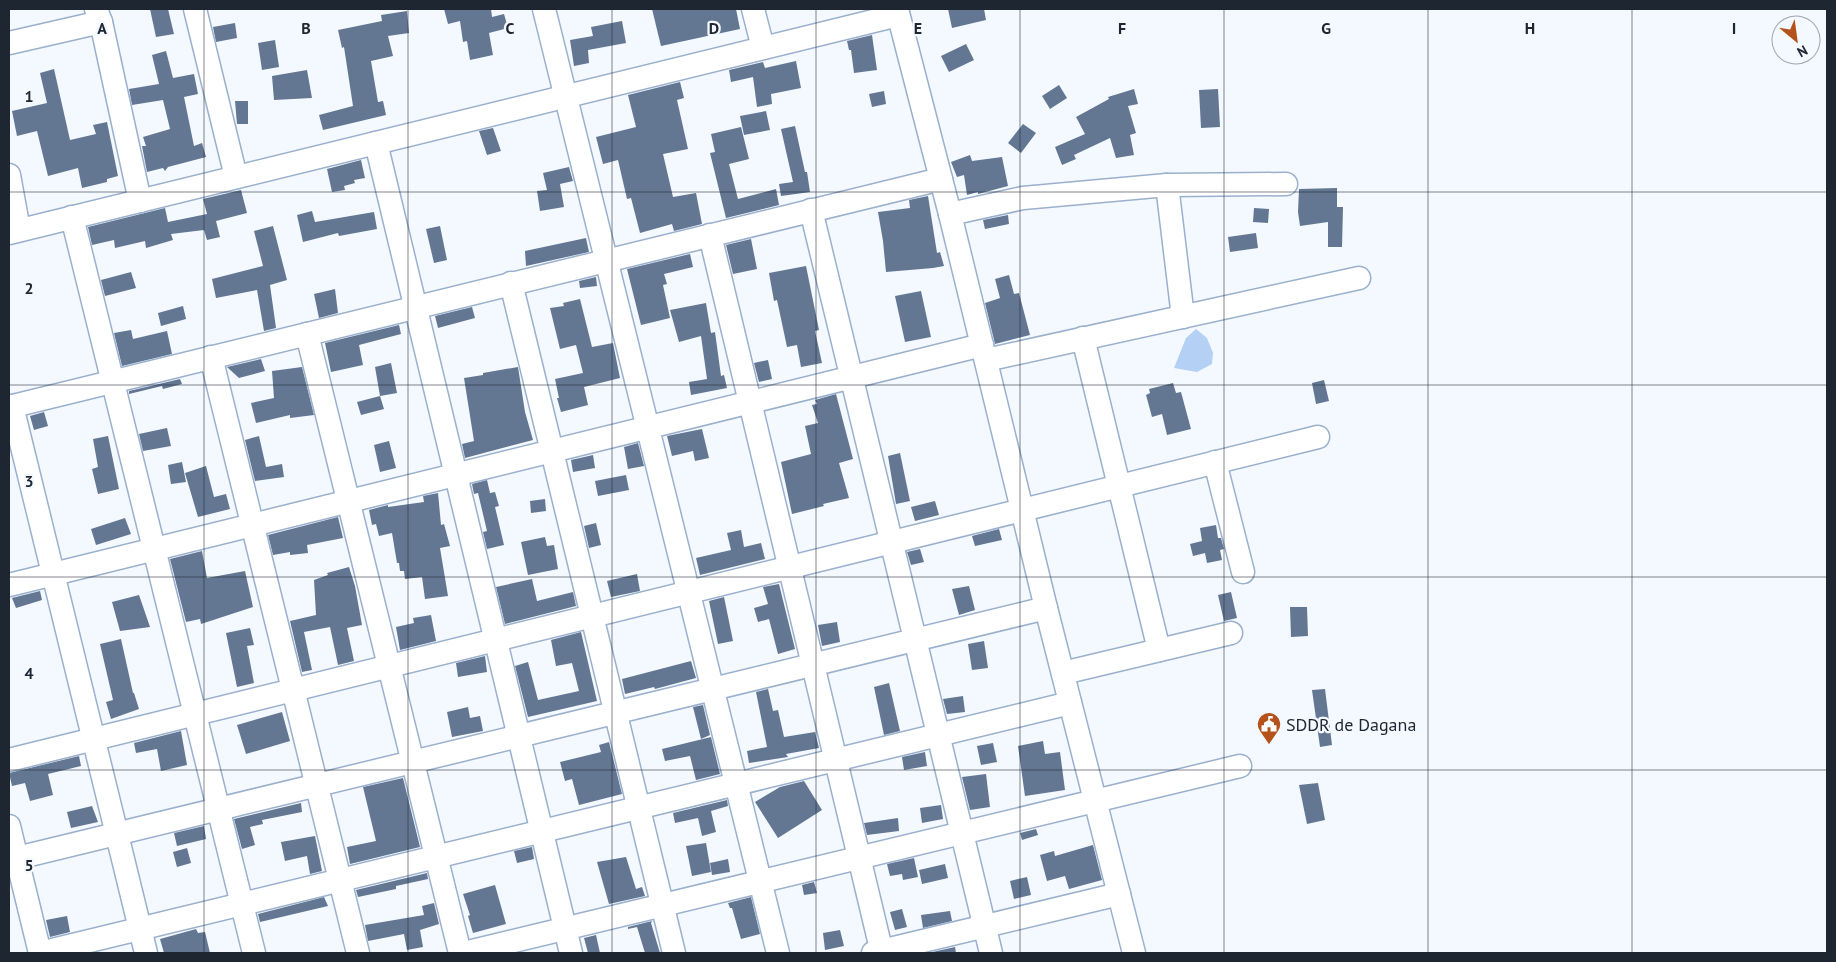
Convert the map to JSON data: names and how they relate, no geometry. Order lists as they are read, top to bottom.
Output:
{
  "places": {
    "public building": ["SDDR de Dagana"]
  },
  "north": "bottom right",
  "grid": {
    "columns": [
      "A",
      "B",
      "C",
      "D",
      "E",
      "F",
      "G",
      "H",
      "I"
    ],
    "rows": [
      "1",
      "2",
      "3",
      "4",
      "5"
    ]
  }
}
